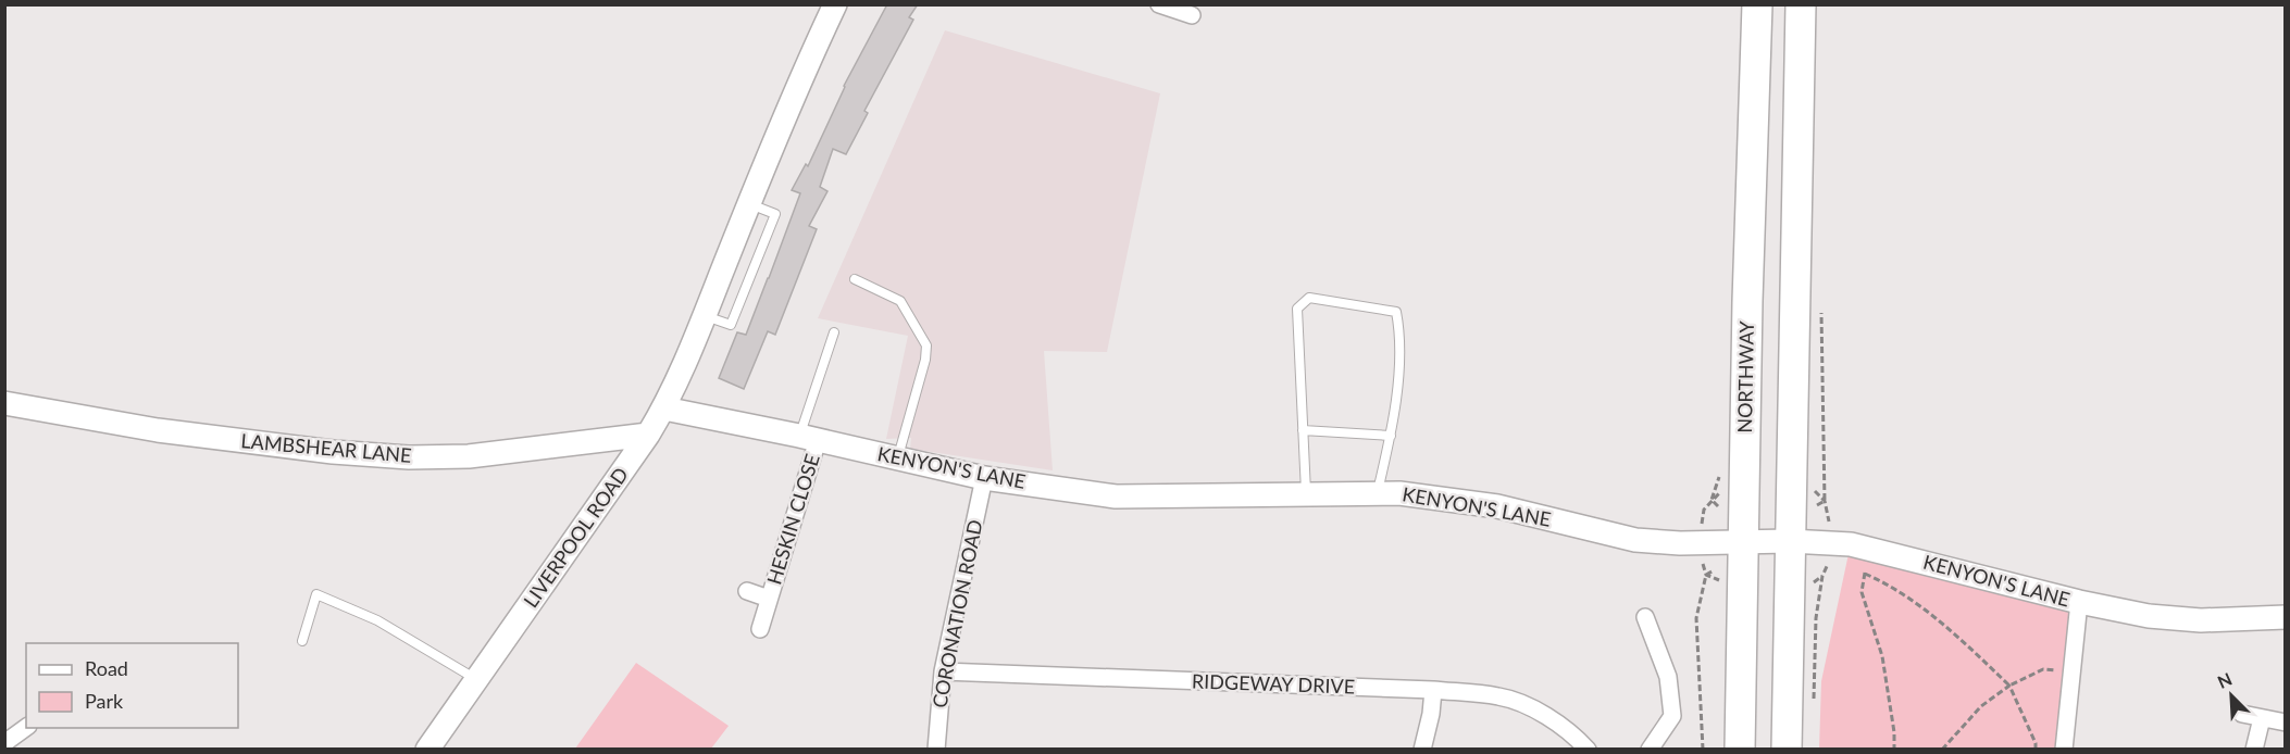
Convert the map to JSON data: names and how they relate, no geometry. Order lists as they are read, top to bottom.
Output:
{
  "streets": {
    "highway": ["NORTHWAY"],
    "street": [
      "LAMBSHEAR LANE",
      "KENYON'S LANE",
      "HESKIN CLOSE",
      "LIVERPOOL ROAD",
      "CORONATION ROAD",
      "RIDGEWAY DRIVE"
    ]
  },
  "crossings": [
    ["NORTHWAY", "KENYON'S LANE"],
    ["LAMBSHEAR LANE", "LIVERPOOL ROAD"],
    ["KENYON'S LANE", "HESKIN CLOSE"],
    ["KENYON'S LANE", "LIVERPOOL ROAD"],
    ["KENYON'S LANE", "CORONATION ROAD"],
    ["CORONATION ROAD", "RIDGEWAY DRIVE"]
  ],
  "legend": ["Road", "Park"],
  "north": "top left"
}
